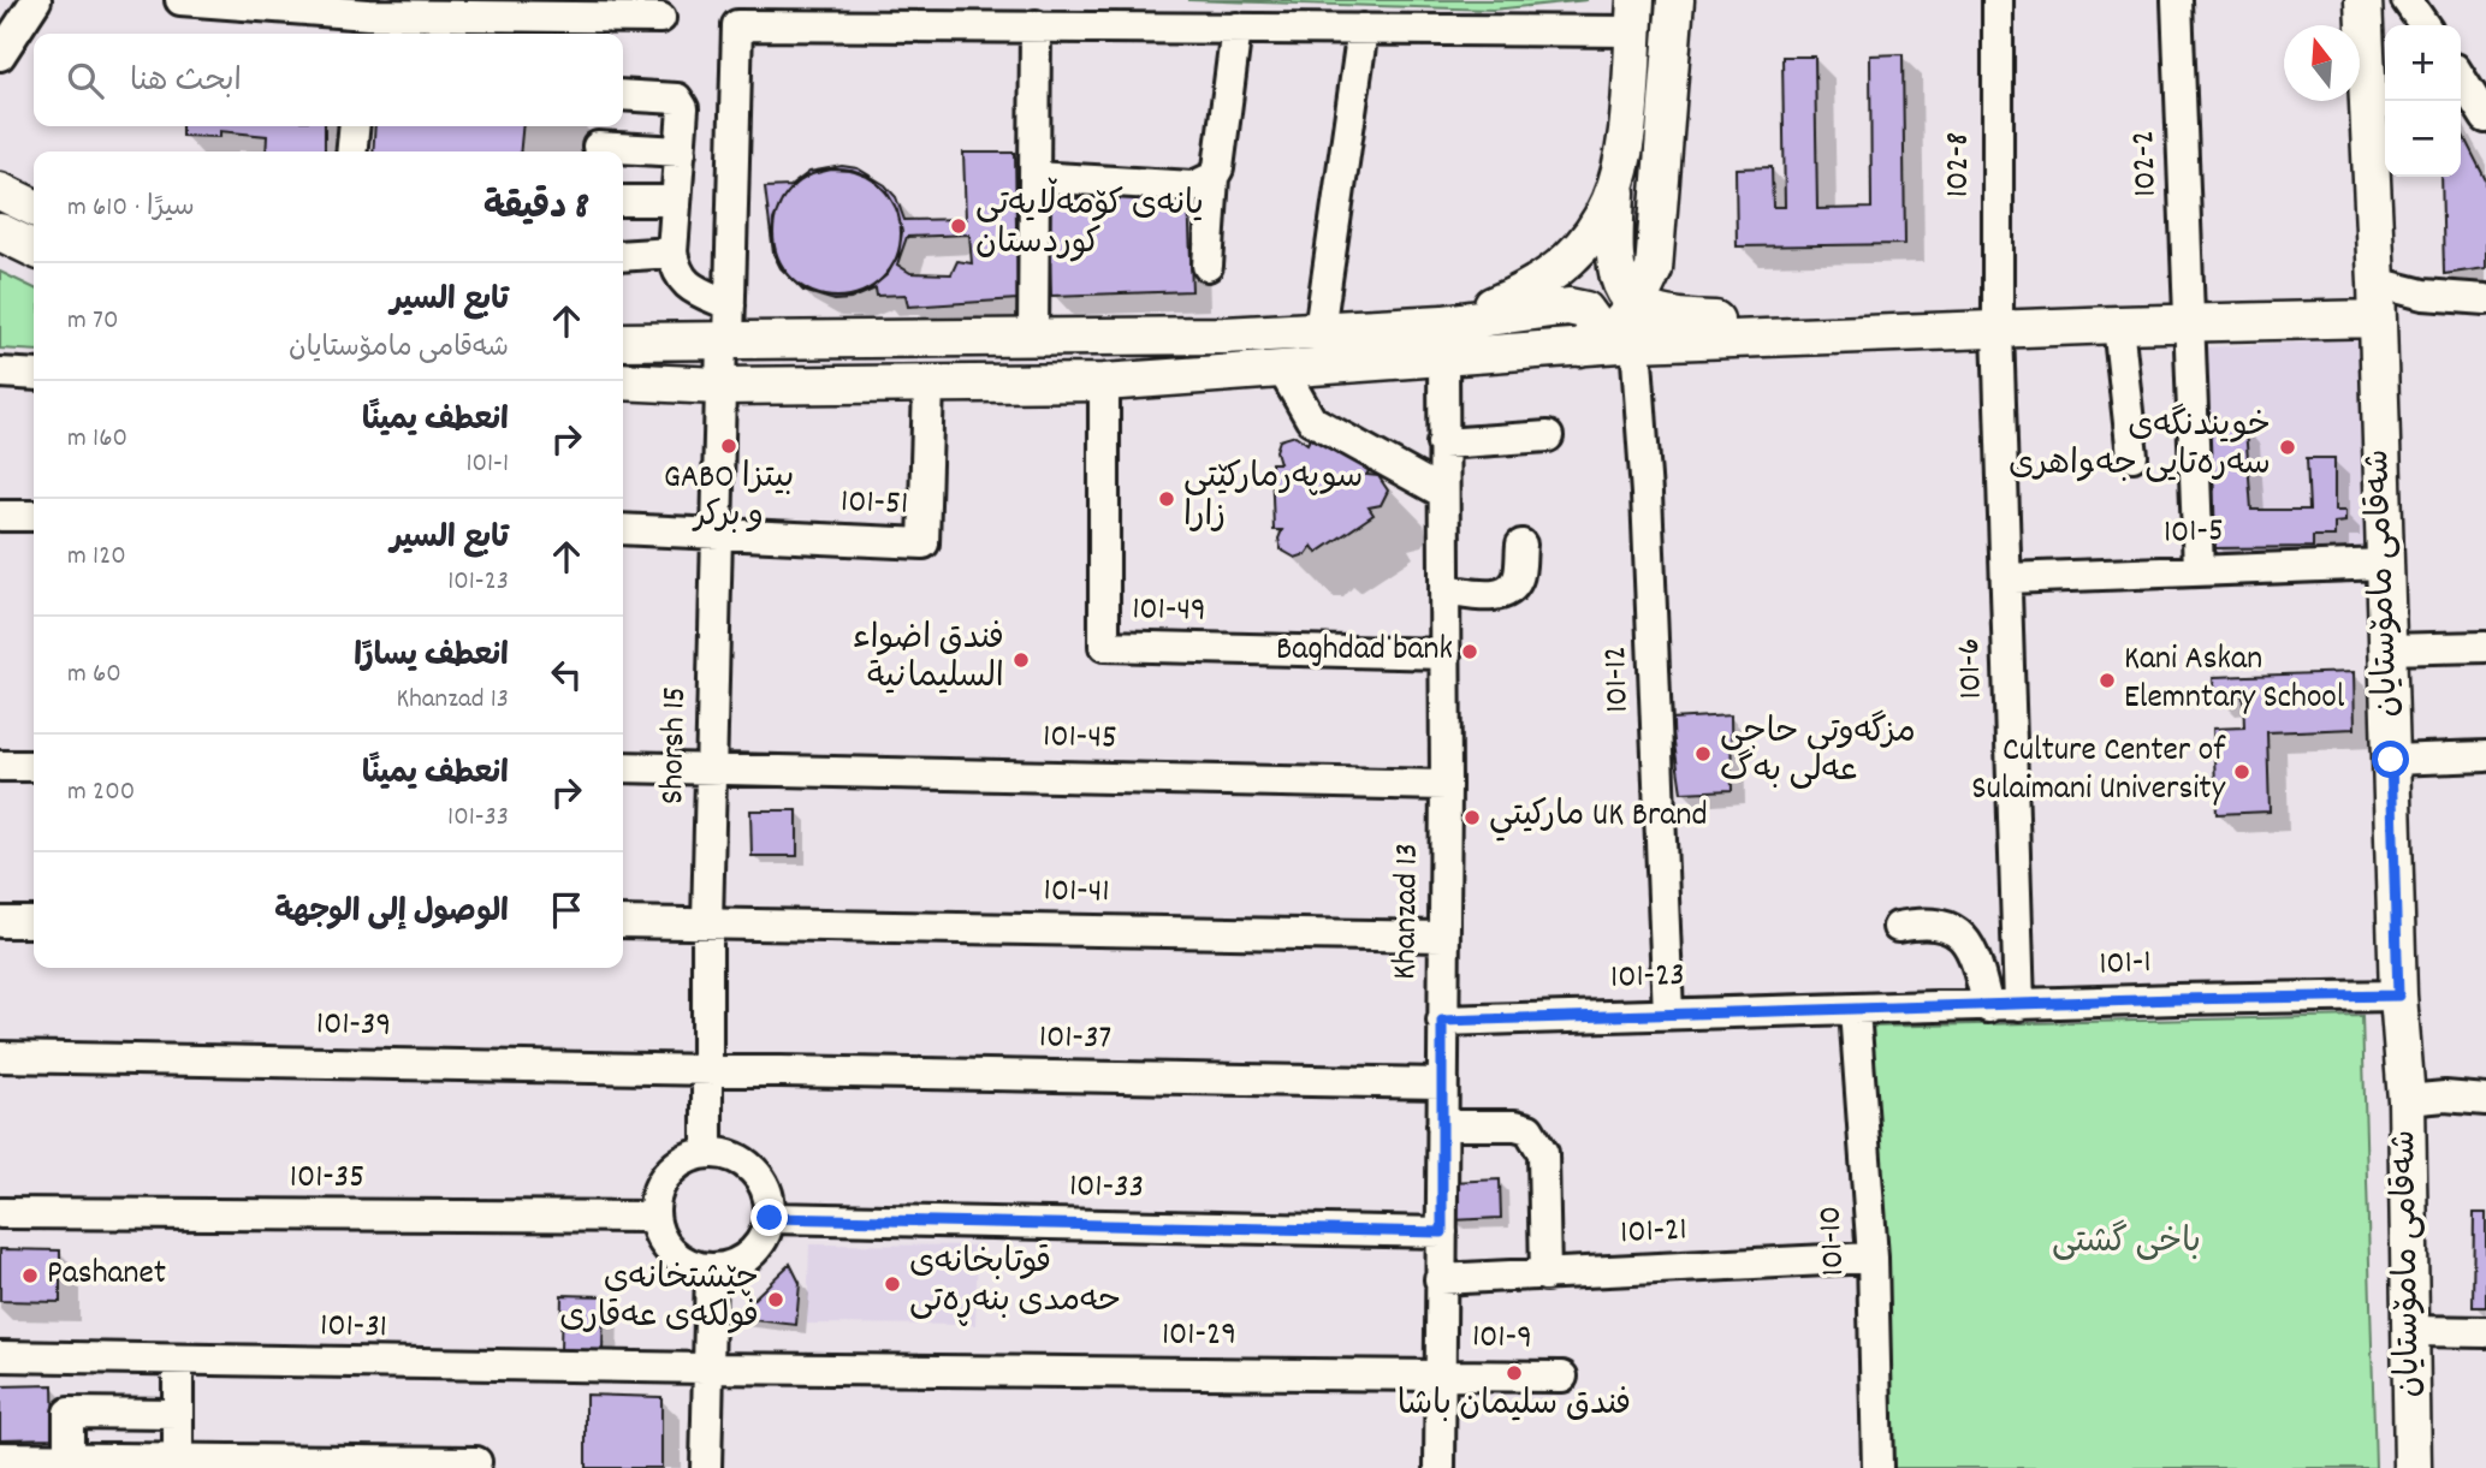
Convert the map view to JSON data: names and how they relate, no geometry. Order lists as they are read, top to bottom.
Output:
{
  "streets": {
    "main road": ["شەقامی مامۆستایان"],
    "street": [
      "102-2",
      "102-8",
      "101-51",
      "101-5",
      "101-49",
      "101-6",
      "101-12",
      "101-45",
      "Shorsh 15",
      "101-41",
      "Khanzad 13",
      "101-1",
      "101-23",
      "101-39",
      "101-37",
      "101-35",
      "101-33",
      "101-21",
      "101-10",
      "101-31",
      "101-29",
      "101-9"
    ]
  },
  "crossings": [
    ["102-2", "101-5"],
    ["102-8", "101-6"],
    ["101-51", "Shorsh 15"],
    ["101-5", "شەقامی مامۆستایان"],
    ["101-5", "101-6"],
    ["شەقامی مامۆستایان", "101-1"],
    ["101-49", "Khanzad 13"],
    ["101-6", "101-1"],
    ["101-12", "101-23"],
    ["101-45", "Shorsh 15"],
    ["101-45", "Khanzad 13"],
    ["Shorsh 15", "101-41"],
    ["Shorsh 15", "101-39"],
    ["Shorsh 15", "101-37"],
    ["Shorsh 15", "101-35"],
    ["Shorsh 15", "101-33"],
    ["101-41", "Khanzad 13"],
    ["Khanzad 13", "101-23"],
    ["Khanzad 13", "101-37"],
    ["Khanzad 13", "101-33"],
    ["Khanzad 13", "101-21"],
    ["Khanzad 13", "101-29"],
    ["Khanzad 13", "101-9"],
    ["101-1", "101-23"],
    ["101-1", "101-10"],
    ["101-23", "101-10"],
    ["101-39", "101-37"],
    ["101-35", "101-33"],
    ["101-21", "101-10"],
    ["101-31", "101-29"],
    ["101-29", "101-9"]
  ],
  "parks": ["باخی گشتی"],
  "places": [
    "یانەی کۆمەڵایەتی کوردستان",
    "GABO بيتزا و بركر",
    "خویندنگەی سەرەتایی جەواهری",
    "سوپەرمارکێتی زارا",
    "Baghdad bank",
    "فندق اضواء السليمانية",
    "Kani Askan Elemntary School",
    "مزگەوتی حاجی عەلی بەگ",
    "Culture Center of Sulaimani University",
    "مارکيتي UK Brand",
    "Pashanet",
    "قوتابخانەی حەمدی بنەڕەتی",
    "چێشتخانەی فولکەی عەقاری",
    "فندق سليمان باشا"
  ],
  "north": "top",
  "page": {
    "map_buttons": ["+", "−"],
    "search": "ابحث هنا",
    "heading": ["8 دقيقة", "سيرًا · 610 m"],
    "list": [
      ["تابع السير", "شەقامی مامۆستایان", "70 m"],
      ["انعطف يمينًا", "101-1", "160 m"],
      ["تابع السير", "101-23", "120 m"],
      ["انعطف يسارًا", "Khanzad 13", "60 m"],
      ["انعطف يمينًا", "101-33", "200 m"],
      "الوصول إلى الوجهة"
    ]
  }
}
